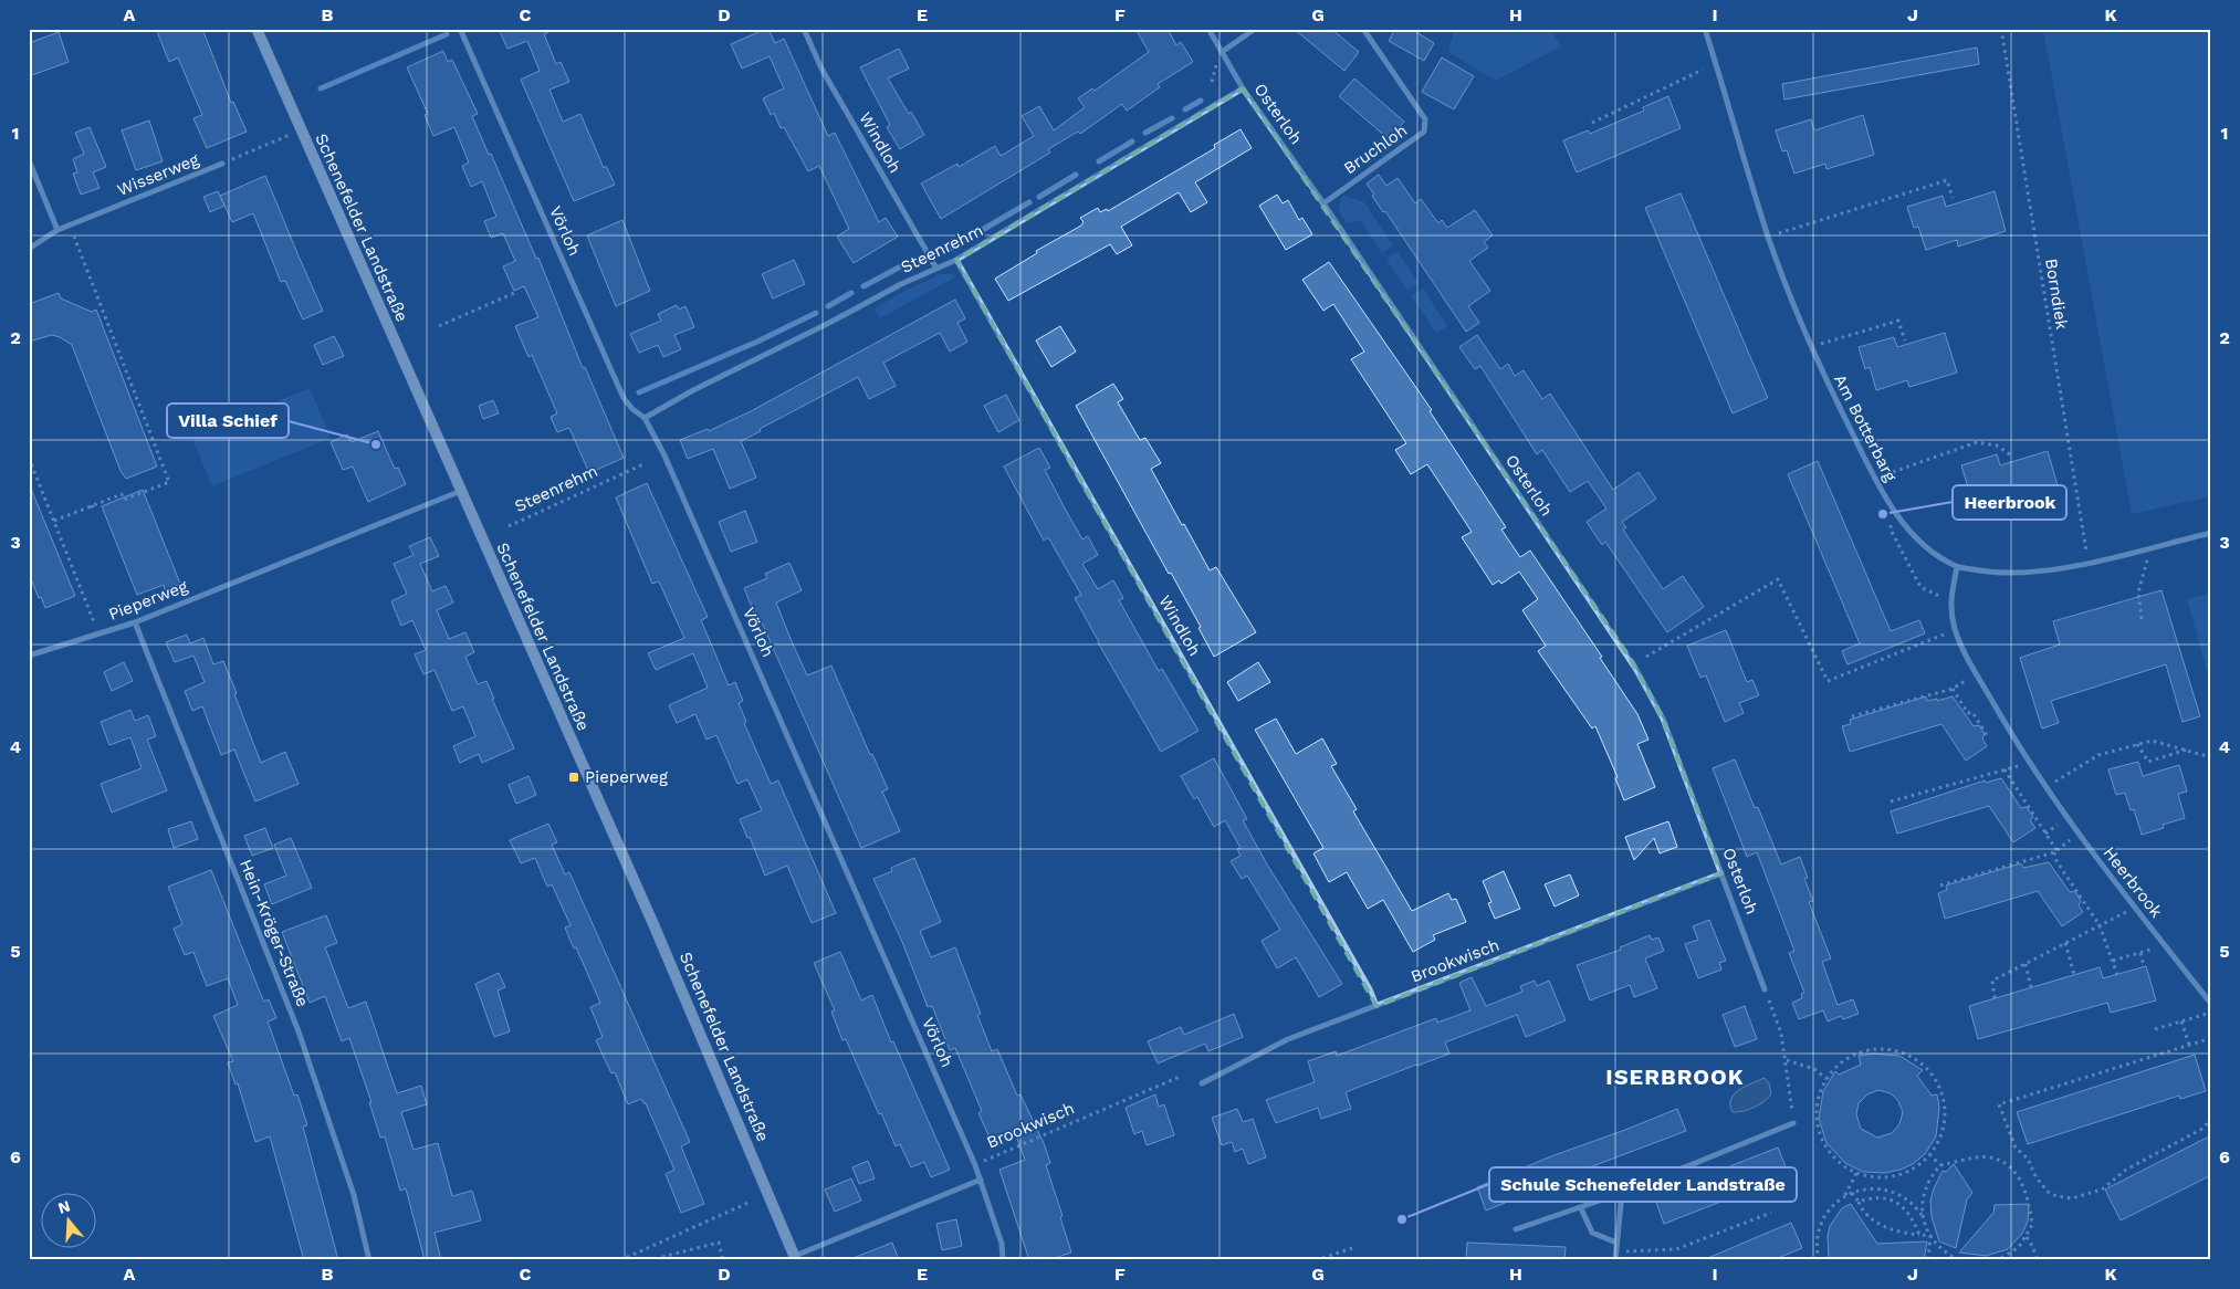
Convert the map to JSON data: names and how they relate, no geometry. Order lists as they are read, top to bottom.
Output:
{
  "streets": {
    "main road": ["Schenefelder Landstraße"],
    "street": [
      "Osterloh",
      "Windloh",
      "Bruchloh",
      "Wisserweg",
      "Vörloh",
      "Steenrehm",
      "Am Botterbarg",
      "Pieperweg",
      "Heerbrook",
      "Hein-Kröger-Straße",
      "Brookwisch"
    ],
    "path": ["Borndiek"]
  },
  "crossings": [
    ["Osterloh", "Bruchloh"],
    ["Osterloh", "Steenrehm"],
    ["Osterloh", "Brookwisch"],
    ["Windloh", "Steenrehm"],
    ["Windloh", "Brookwisch"],
    ["Wisserweg", "Schenefelder Landstraße"],
    ["Schenefelder Landstraße", "Pieperweg"],
    ["Vörloh", "Steenrehm"],
    ["Borndiek", "Am Botterbarg"],
    ["Am Botterbarg", "Heerbrook"],
    ["Pieperweg", "Hein-Kröger-Straße"]
  ],
  "districts": ["ISERBROOK"],
  "places": {
    "other": ["Villa Schief", "Heerbrook", "Schule Schenefelder Landstraße"],
    "transit": ["Pieperweg"]
  },
  "north": "top",
  "grid": {
    "columns": [
      "A",
      "B",
      "C",
      "D",
      "E",
      "F",
      "G",
      "H",
      "I",
      "J",
      "K"
    ],
    "rows": [
      "1",
      "2",
      "3",
      "4",
      "5",
      "6"
    ]
  }
}
